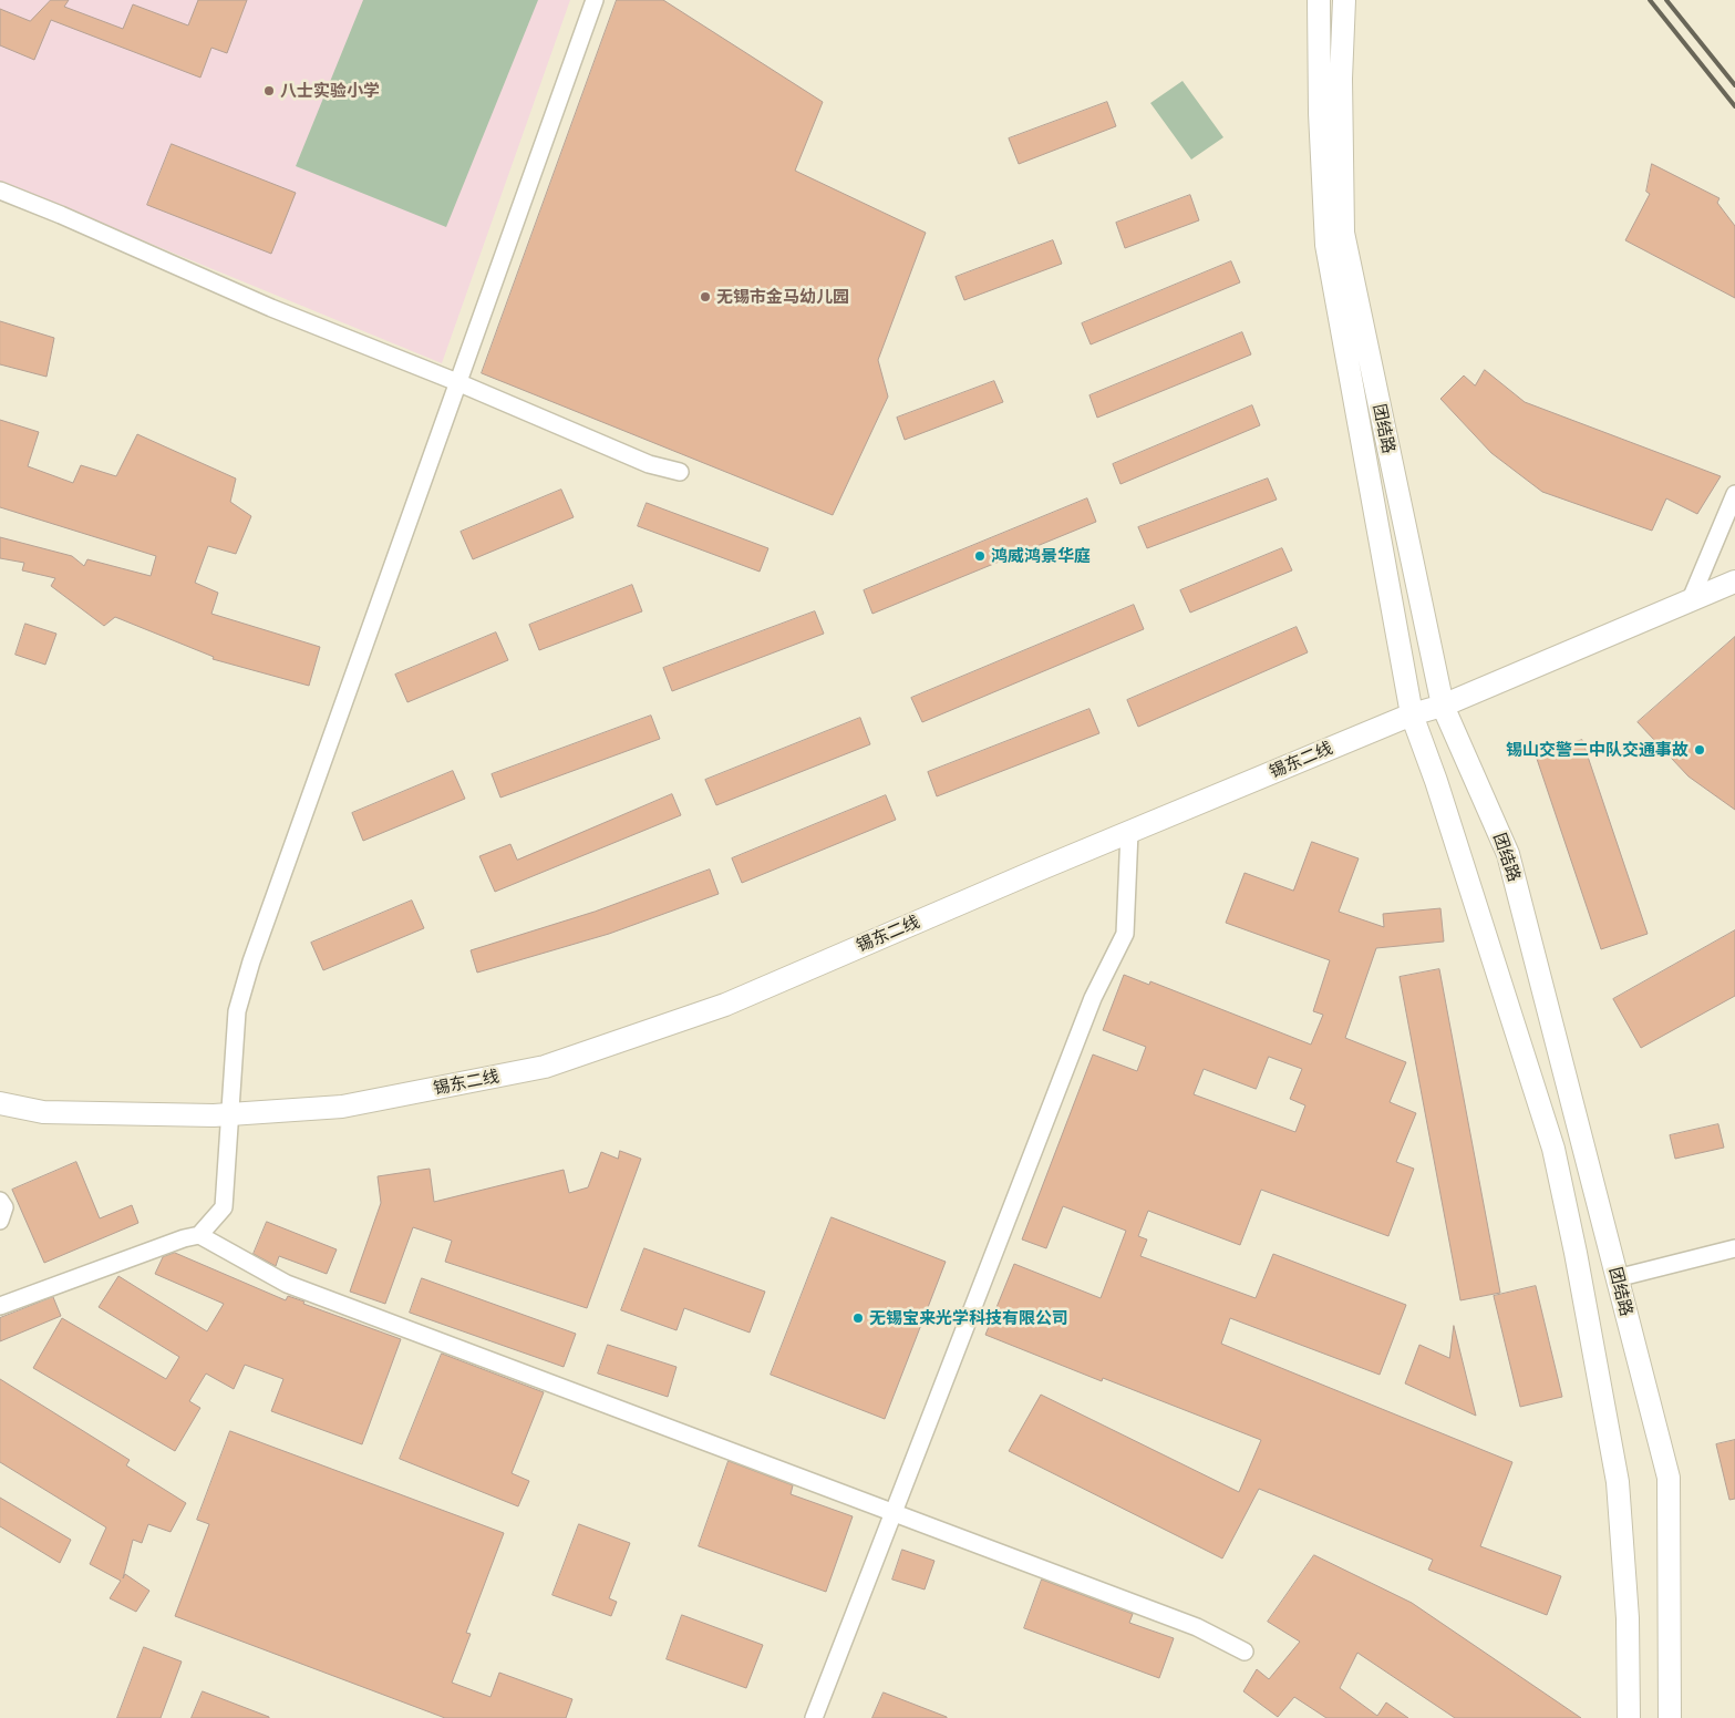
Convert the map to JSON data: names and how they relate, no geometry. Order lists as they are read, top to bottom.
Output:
{
  "streets": {
    "main road": ["团结路", "锡东二线"]
  },
  "crossings": [
    ["团结路", "锡东二线"]
  ],
  "places": [
    "八士实验小学",
    "无锡市金马幼儿园",
    "鸿威鸿景华庭",
    "锡山交警二中队交通事故",
    "无锡宝来光学科技有限公司"
  ]
}
